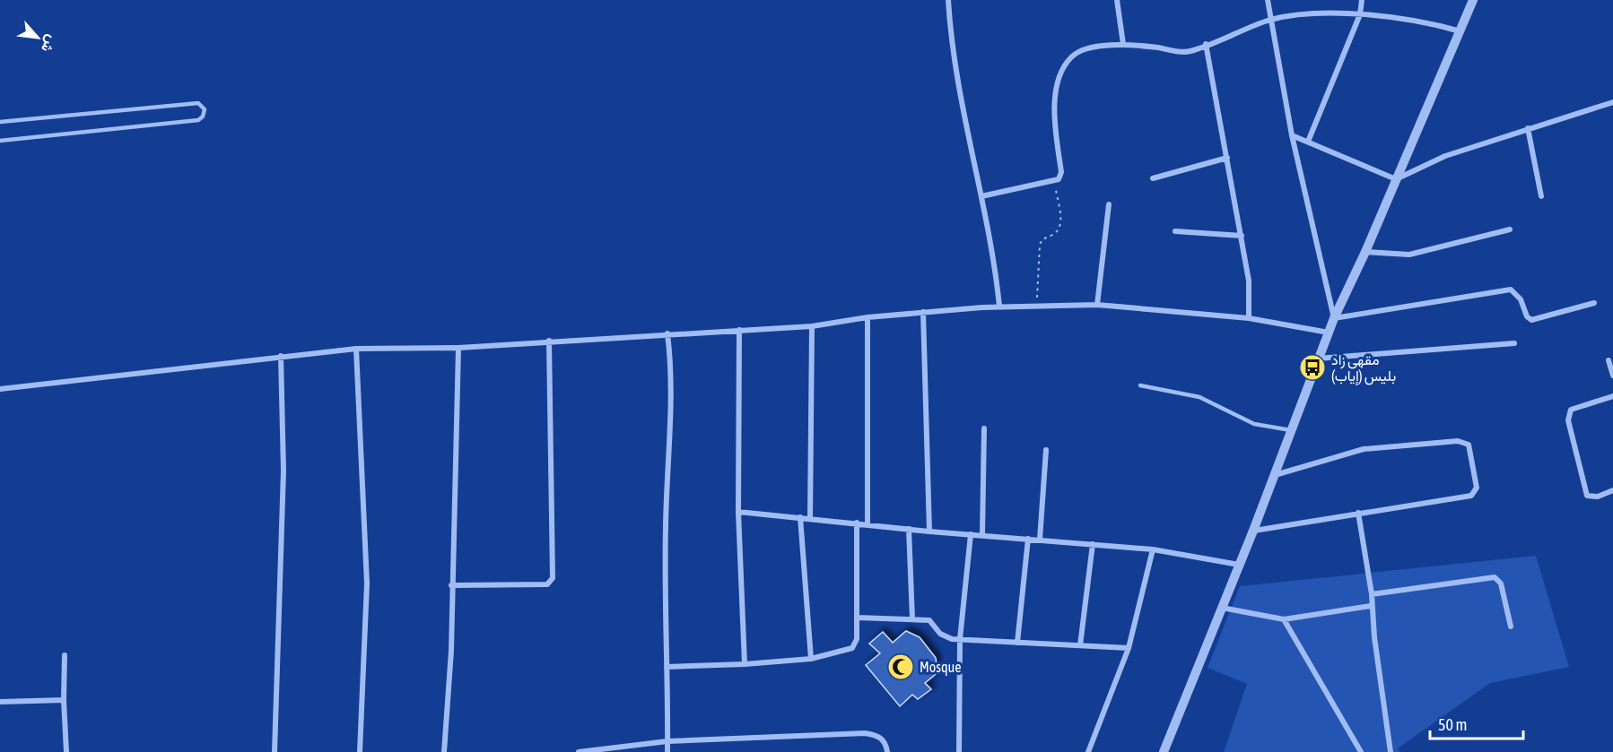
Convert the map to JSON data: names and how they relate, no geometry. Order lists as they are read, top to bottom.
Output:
{
  "places": {
    "bus stop": ["مقهى زاد بليس (إياب)"],
    "mosque": ["Mosque"]
  },
  "scale_bar": "50 m",
  "north": "bottom right"
}
